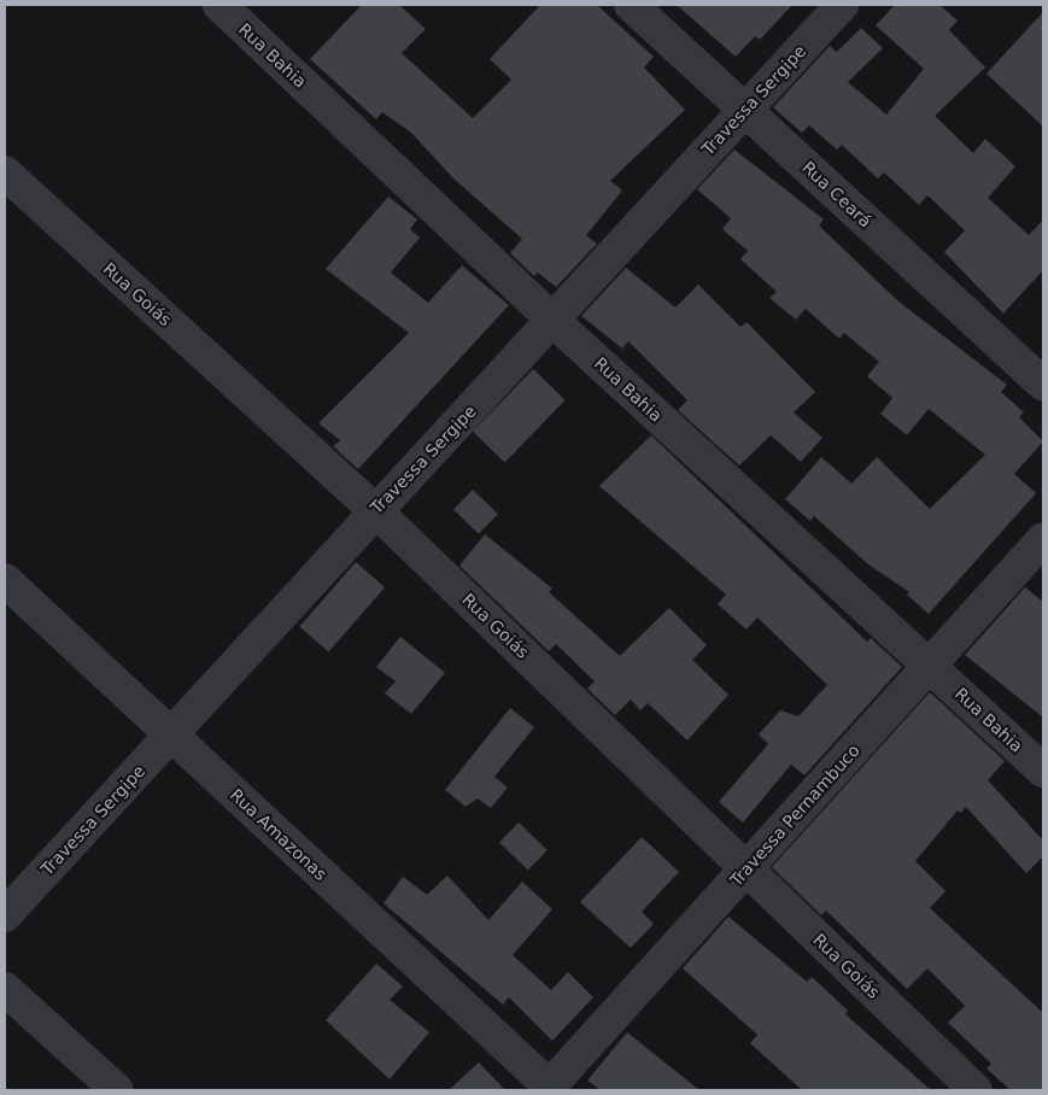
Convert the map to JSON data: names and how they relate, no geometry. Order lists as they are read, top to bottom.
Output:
{
  "streets": {
    "street": [
      "Rua Bahia",
      "Travessa Sergipe",
      "Rua Ceará",
      "Rua Goiás",
      "Travessa Pernambuco",
      "Rua Amazonas"
    ]
  },
  "crossings": [
    ["Rua Bahia", "Travessa Sergipe"],
    ["Rua Bahia", "Travessa Pernambuco"],
    ["Travessa Sergipe", "Rua Ceará"],
    ["Travessa Sergipe", "Rua Goiás"],
    ["Travessa Sergipe", "Rua Amazonas"],
    ["Rua Goiás", "Travessa Pernambuco"],
    ["Travessa Pernambuco", "Rua Amazonas"]
  ]
}
